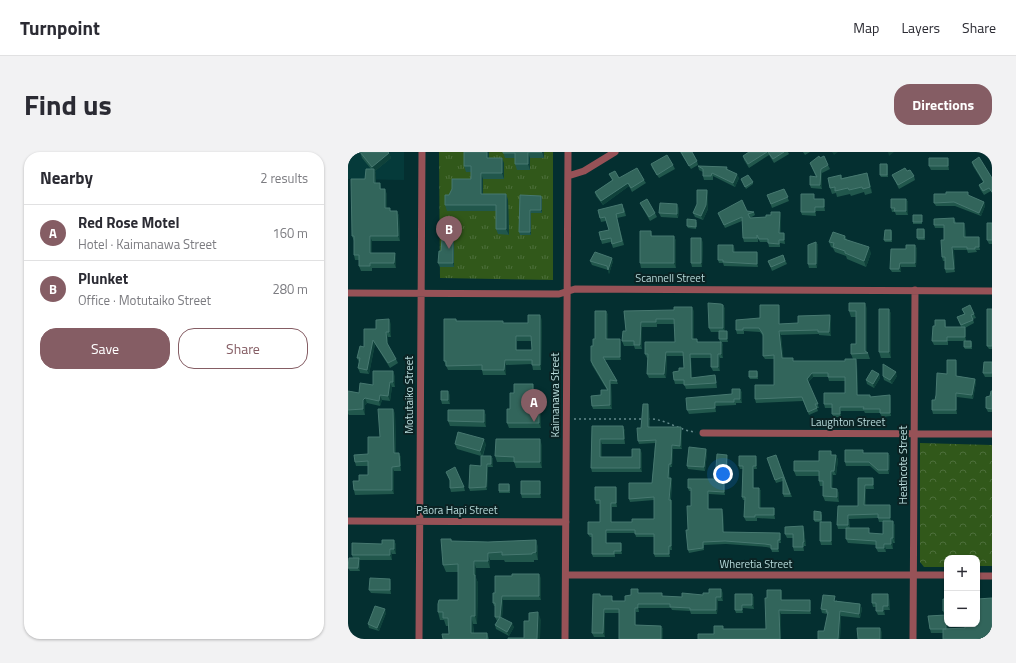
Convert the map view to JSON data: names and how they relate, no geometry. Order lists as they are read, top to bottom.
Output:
{
  "streets": {
    "street": [
      "Scannell Street",
      "Motutaiko Street",
      "Kaimanawa Street",
      "Laughton Street",
      "Heathcote Street",
      "Pāora Hapi Street",
      "Wheretia Street"
    ]
  },
  "crossings": [
    ["Scannell Street", "Motutaiko Street"],
    ["Scannell Street", "Kaimanawa Street"],
    ["Scannell Street", "Heathcote Street"],
    ["Motutaiko Street", "Pāora Hapi Street"],
    ["Kaimanawa Street", "Pāora Hapi Street"],
    ["Kaimanawa Street", "Wheretia Street"],
    ["Laughton Street", "Heathcote Street"],
    ["Heathcote Street", "Wheretia Street"]
  ],
  "page": {
    "header": "Turnpoint",
    "nav": ["Map", "Layers", "Share"],
    "title": "Find us",
    "buttons": [
      "Directions",
      ["Save", "Share"]
    ],
    "heading": ["Nearby", "2 results"],
    "list": [
      {
        "mark": "A",
        "name": "Red Rose Motel",
        "note": "Hotel · Kaimanawa Street",
        "value": "160 m"
      },
      {
        "mark": "B",
        "name": "Plunket",
        "note": "Office · Motutaiko Street",
        "value": "280 m"
      }
    ],
    "pins": ["B", "A"],
    "map_buttons": ["+", "−"]
  }
}
